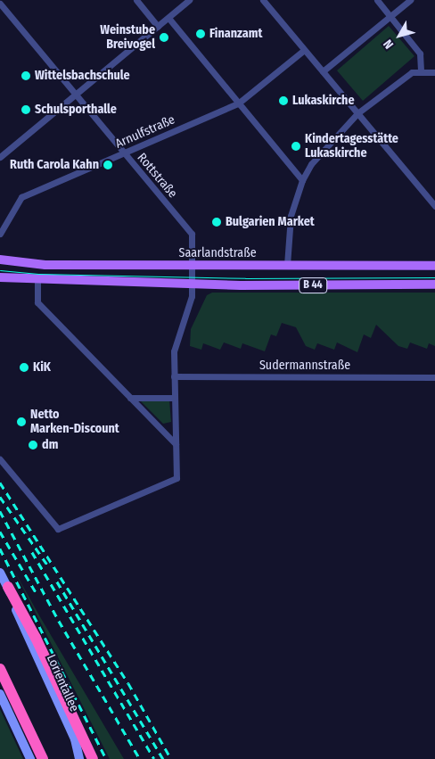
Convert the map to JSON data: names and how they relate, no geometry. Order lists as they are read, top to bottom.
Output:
{
  "streets": {
    "main road": ["Saarlandstraße", "B 44", "Lorientallee"],
    "street": ["Arnulfstraße", "Rottstraße", "Sudermannstraße"]
  },
  "crossings": [
    ["Arnulfstraße", "Rottstraße"],
    ["Rottstraße", "Saarlandstraße"],
    ["Rottstraße", "B 44"],
    ["Rottstraße", "Sudermannstraße"]
  ],
  "places": [
    "Finanzamt",
    "Weinstube Breivogel",
    "Wittelsbachschule",
    "Lukaskirche",
    "Schulsporthalle",
    "Kindertagesstätte Lukaskirche",
    "Ruth Carola Kahn",
    "Bulgarien Market",
    "KiK",
    "Netto Marken-Discount",
    "dm"
  ],
  "north": "bottom left"
}
